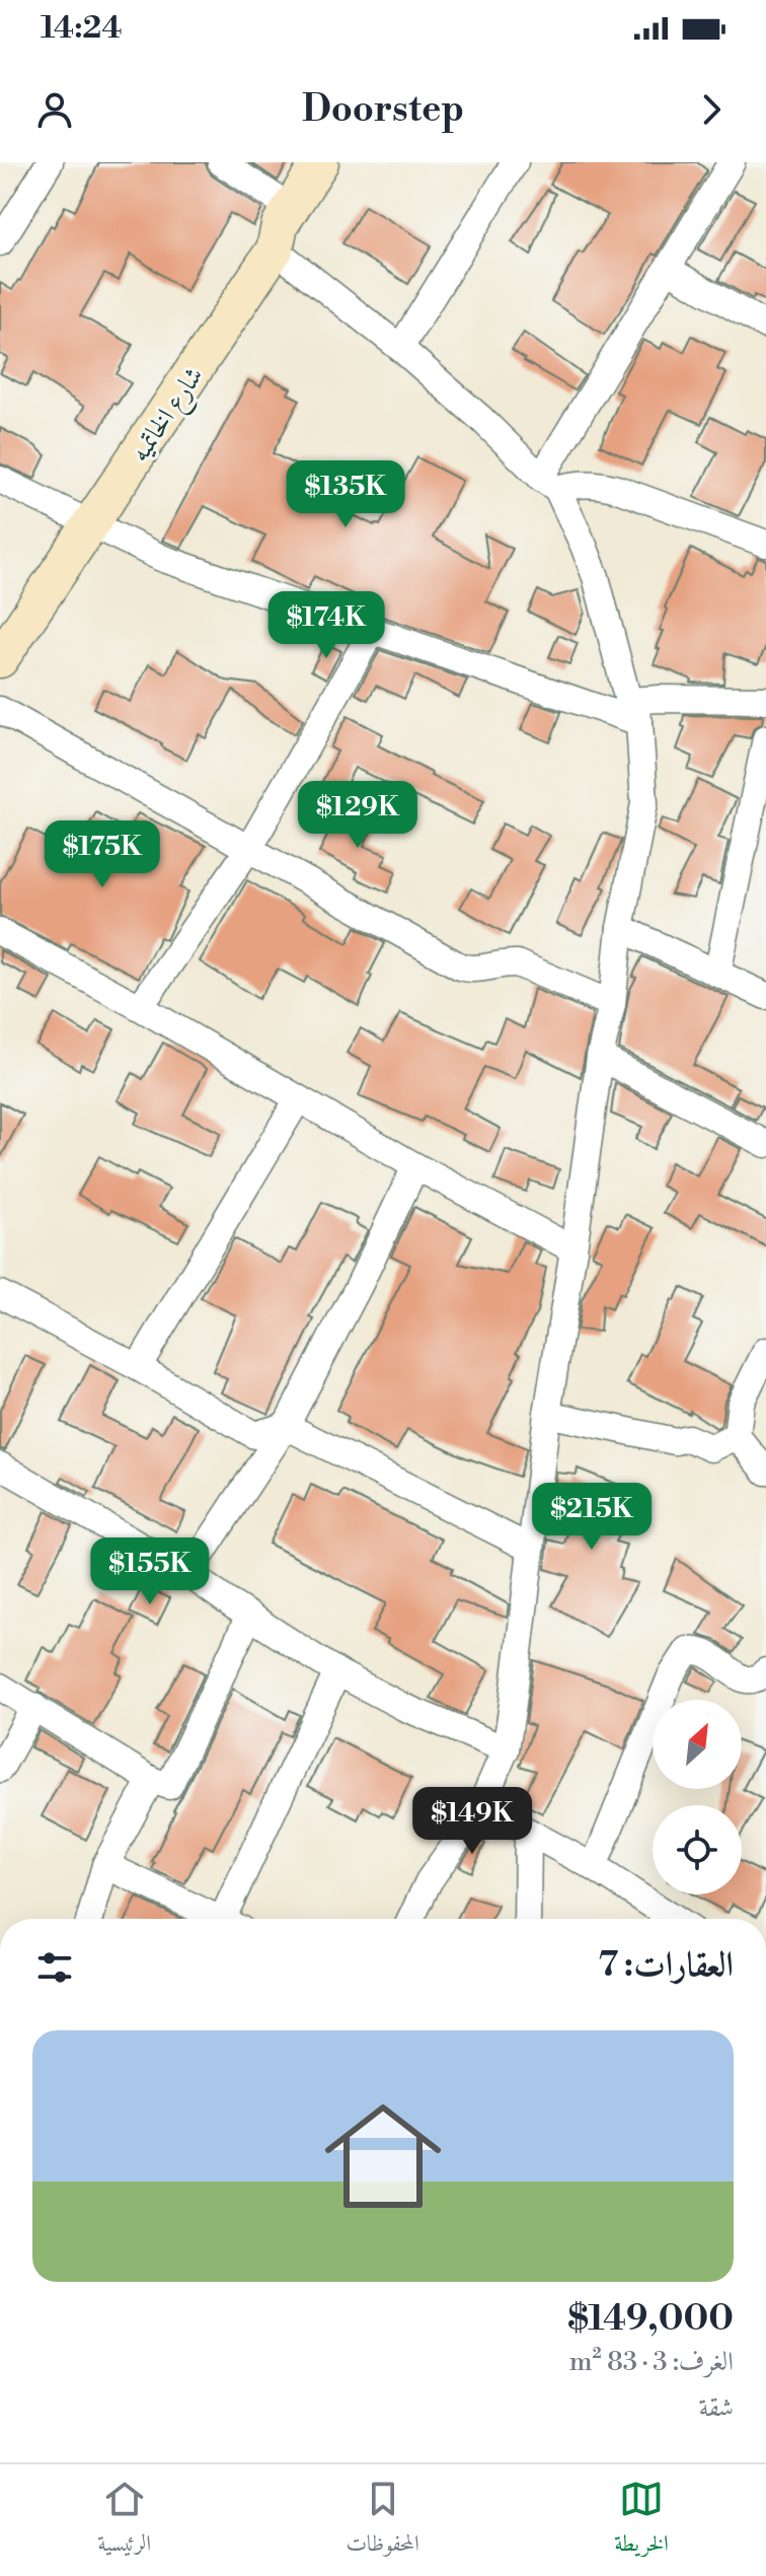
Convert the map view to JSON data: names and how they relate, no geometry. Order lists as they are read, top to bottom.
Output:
{
  "streets": {
    "street": ["شارع الخاتميه"]
  },
  "north": "top right",
  "page": {
    "status": "14:24",
    "header": "Doorstep",
    "price": [
      "$135K",
      "$174K",
      "$129K",
      "$175K",
      "$215K",
      "$155K",
      "$149K"
    ],
    "heading": "العقارات: 7",
    "list": [
      {
        "name": "$149,000",
        "note": "الغرف: 3 · 83 m² · شقة"
      }
    ],
    "tabs": ["الخريطة", "المحفوظات", "الرئيسية"]
  }
}
